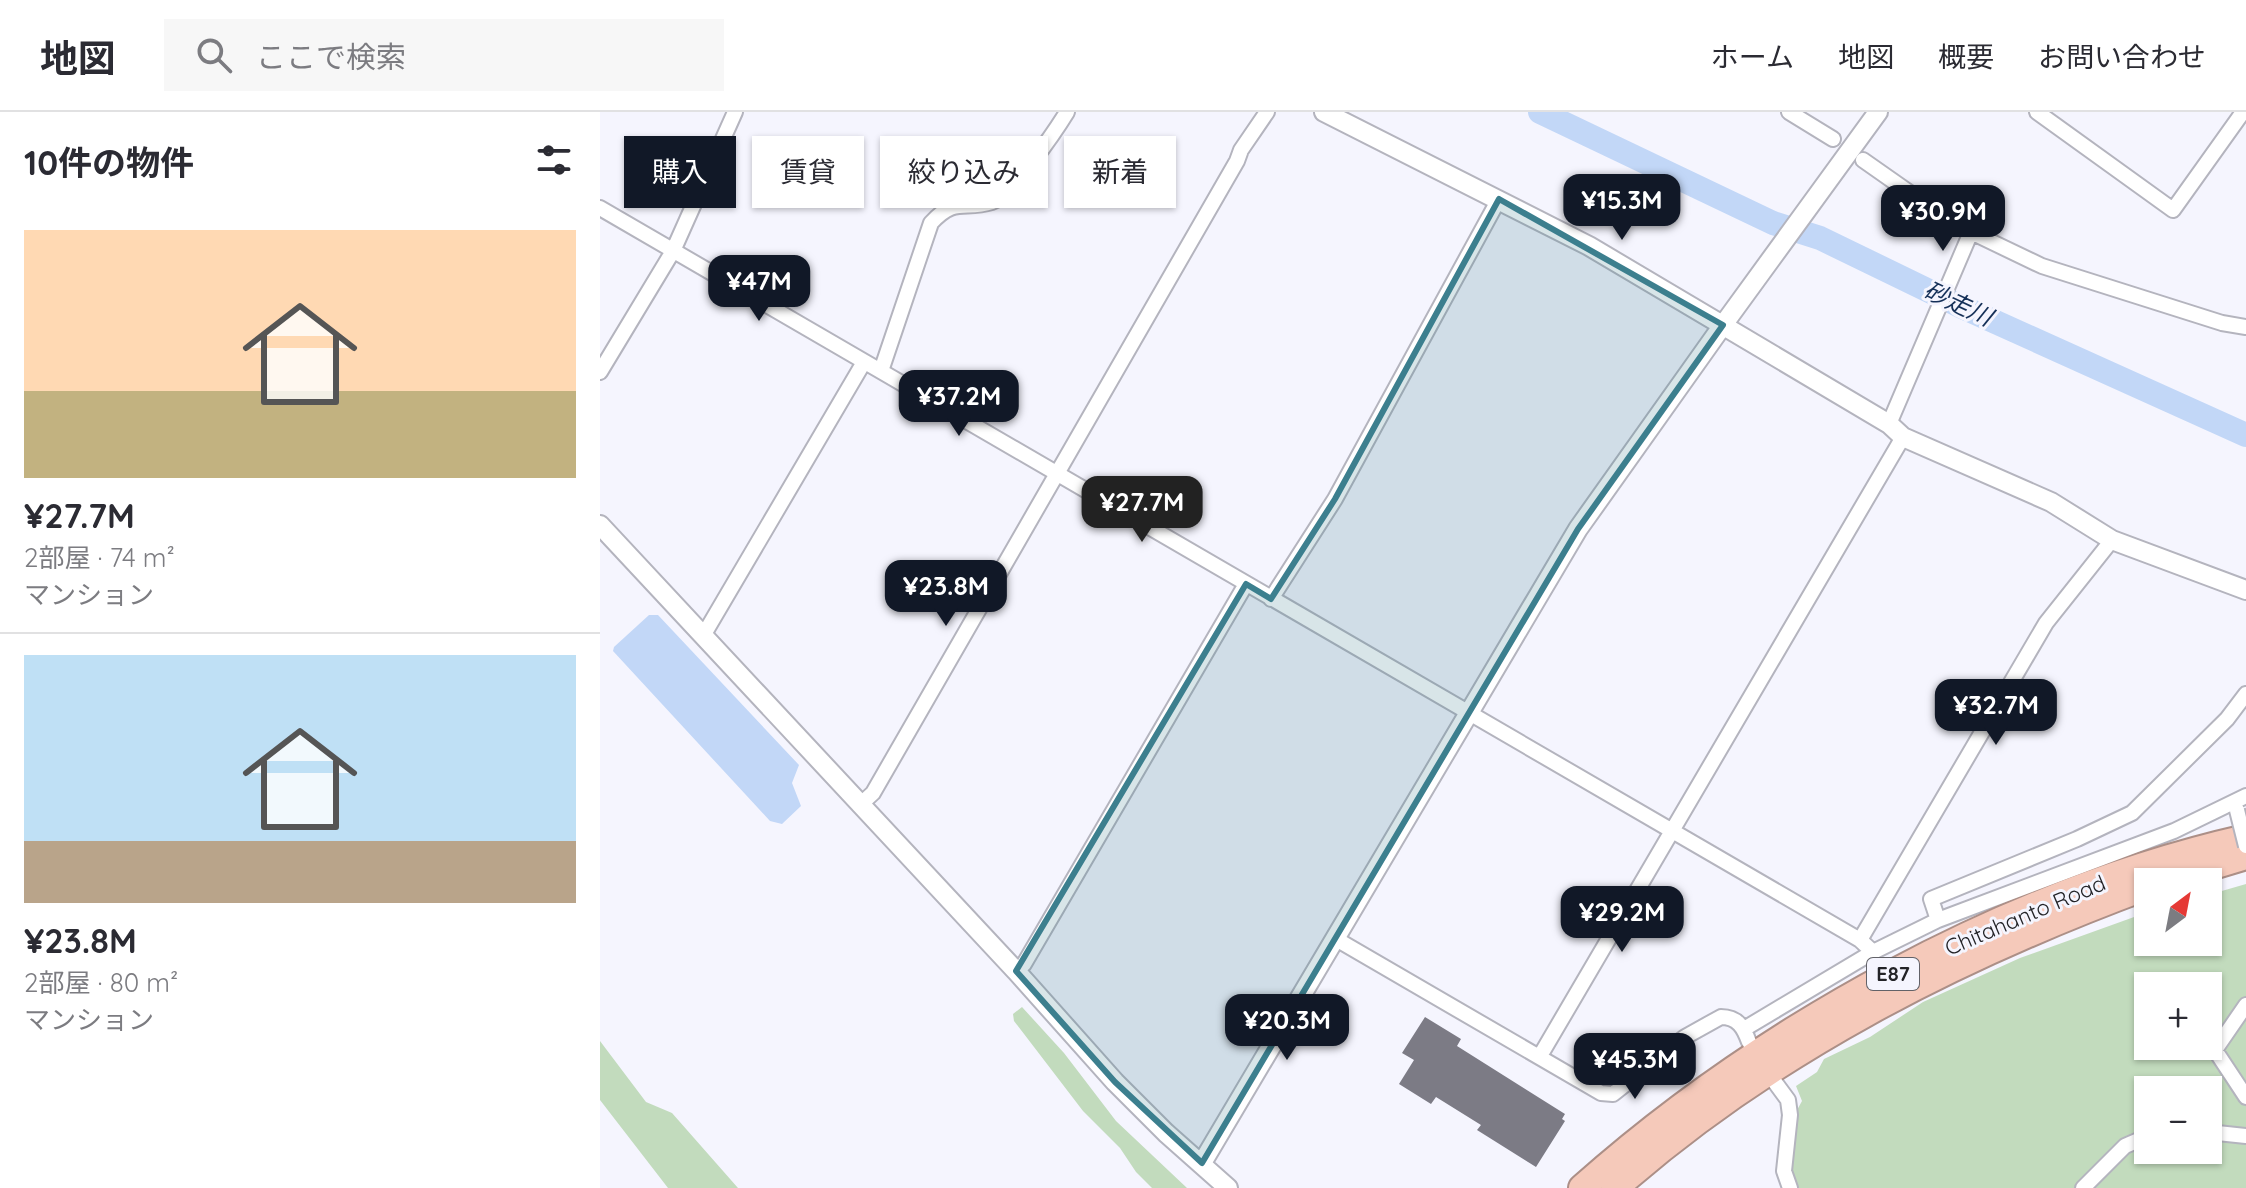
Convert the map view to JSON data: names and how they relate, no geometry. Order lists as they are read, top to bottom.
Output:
{
  "streets": {
    "highway": ["Chitahanto Road", "E87"]
  },
  "water": ["砂走川"],
  "north": "top right",
  "page": {
    "header": "地図",
    "search": "ここで検索",
    "nav": [
      "ホーム",
      "地図",
      "概要",
      "お問い合わせ"
    ],
    "heading": "10件の物件",
    "chip": [
      "購入",
      "賃貸",
      "絞り込み",
      "新着"
    ],
    "price": [
      "¥15.3M",
      "¥30.9M",
      "¥47M",
      "¥37.2M",
      "¥27.7M",
      "¥23.8M",
      "¥32.7M",
      "¥29.2M",
      "¥20.3M",
      "¥45.3M"
    ],
    "list": [
      {
        "name": "¥27.7M",
        "note": "2部屋 · 74 m² · マンション"
      },
      {
        "name": "¥23.8M",
        "note": "2部屋 · 80 m² · マンション"
      }
    ],
    "map_buttons": ["+", "−"]
  }
}
